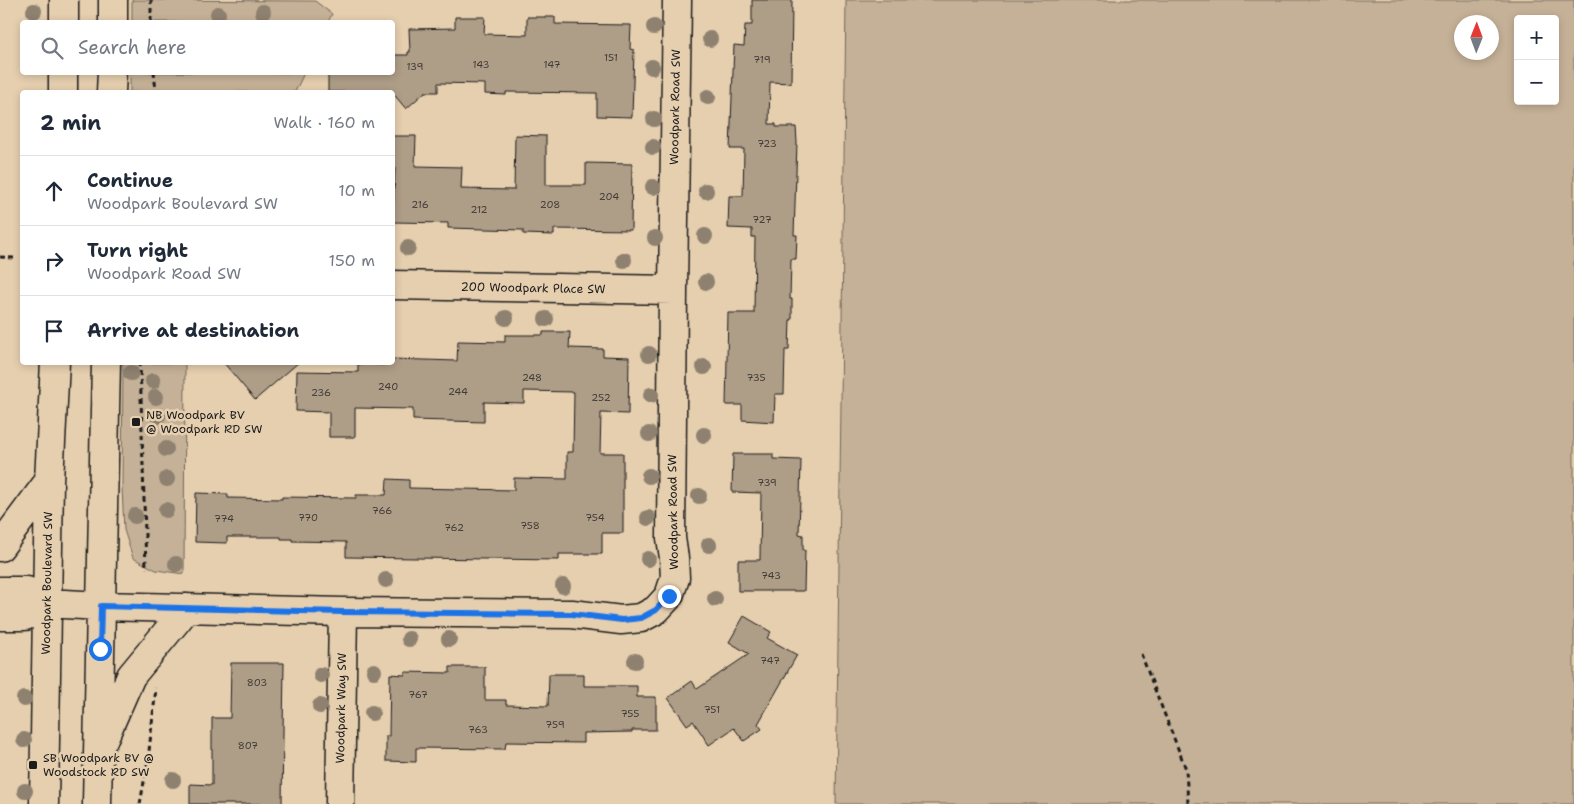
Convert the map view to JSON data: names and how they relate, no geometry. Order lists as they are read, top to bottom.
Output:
{
  "streets": {
    "street": [
      "Woodpark Road SW",
      "200 Woodpark Place SW",
      "Woodpark Boulevard SW",
      "Woodpark Way SW"
    ]
  },
  "crossings": [
    ["Woodpark Road SW", "200 Woodpark Place SW"],
    ["Woodpark Road SW", "Woodpark Boulevard SW"],
    ["Woodpark Road SW", "Woodpark Way SW"]
  ],
  "places": {
    "transit": ["NB Woodpark BV @ Woodpark RD SW", "SB Woodpark BV @ Woodstock RD SW"]
  },
  "house_numbers": [
    "151",
    "719",
    "143",
    "147",
    "139",
    "723",
    "204",
    "216",
    "208",
    "212",
    "727",
    "248",
    "735",
    "240",
    "244",
    "236",
    "252",
    "739",
    "766",
    "770",
    "754",
    "774",
    "758",
    "762",
    "743",
    "747",
    "803",
    "767",
    "751",
    "755",
    "759",
    "763",
    "807"
  ],
  "north": "top",
  "page": {
    "map_buttons": ["+", "−"],
    "search": "Search here",
    "heading": ["2 min", "Walk · 160 m"],
    "list": [
      ["Continue", "Woodpark Boulevard SW", "10 m"],
      ["Turn right", "Woodpark Road SW", "150 m"],
      "Arrive at destination"
    ]
  }
}
